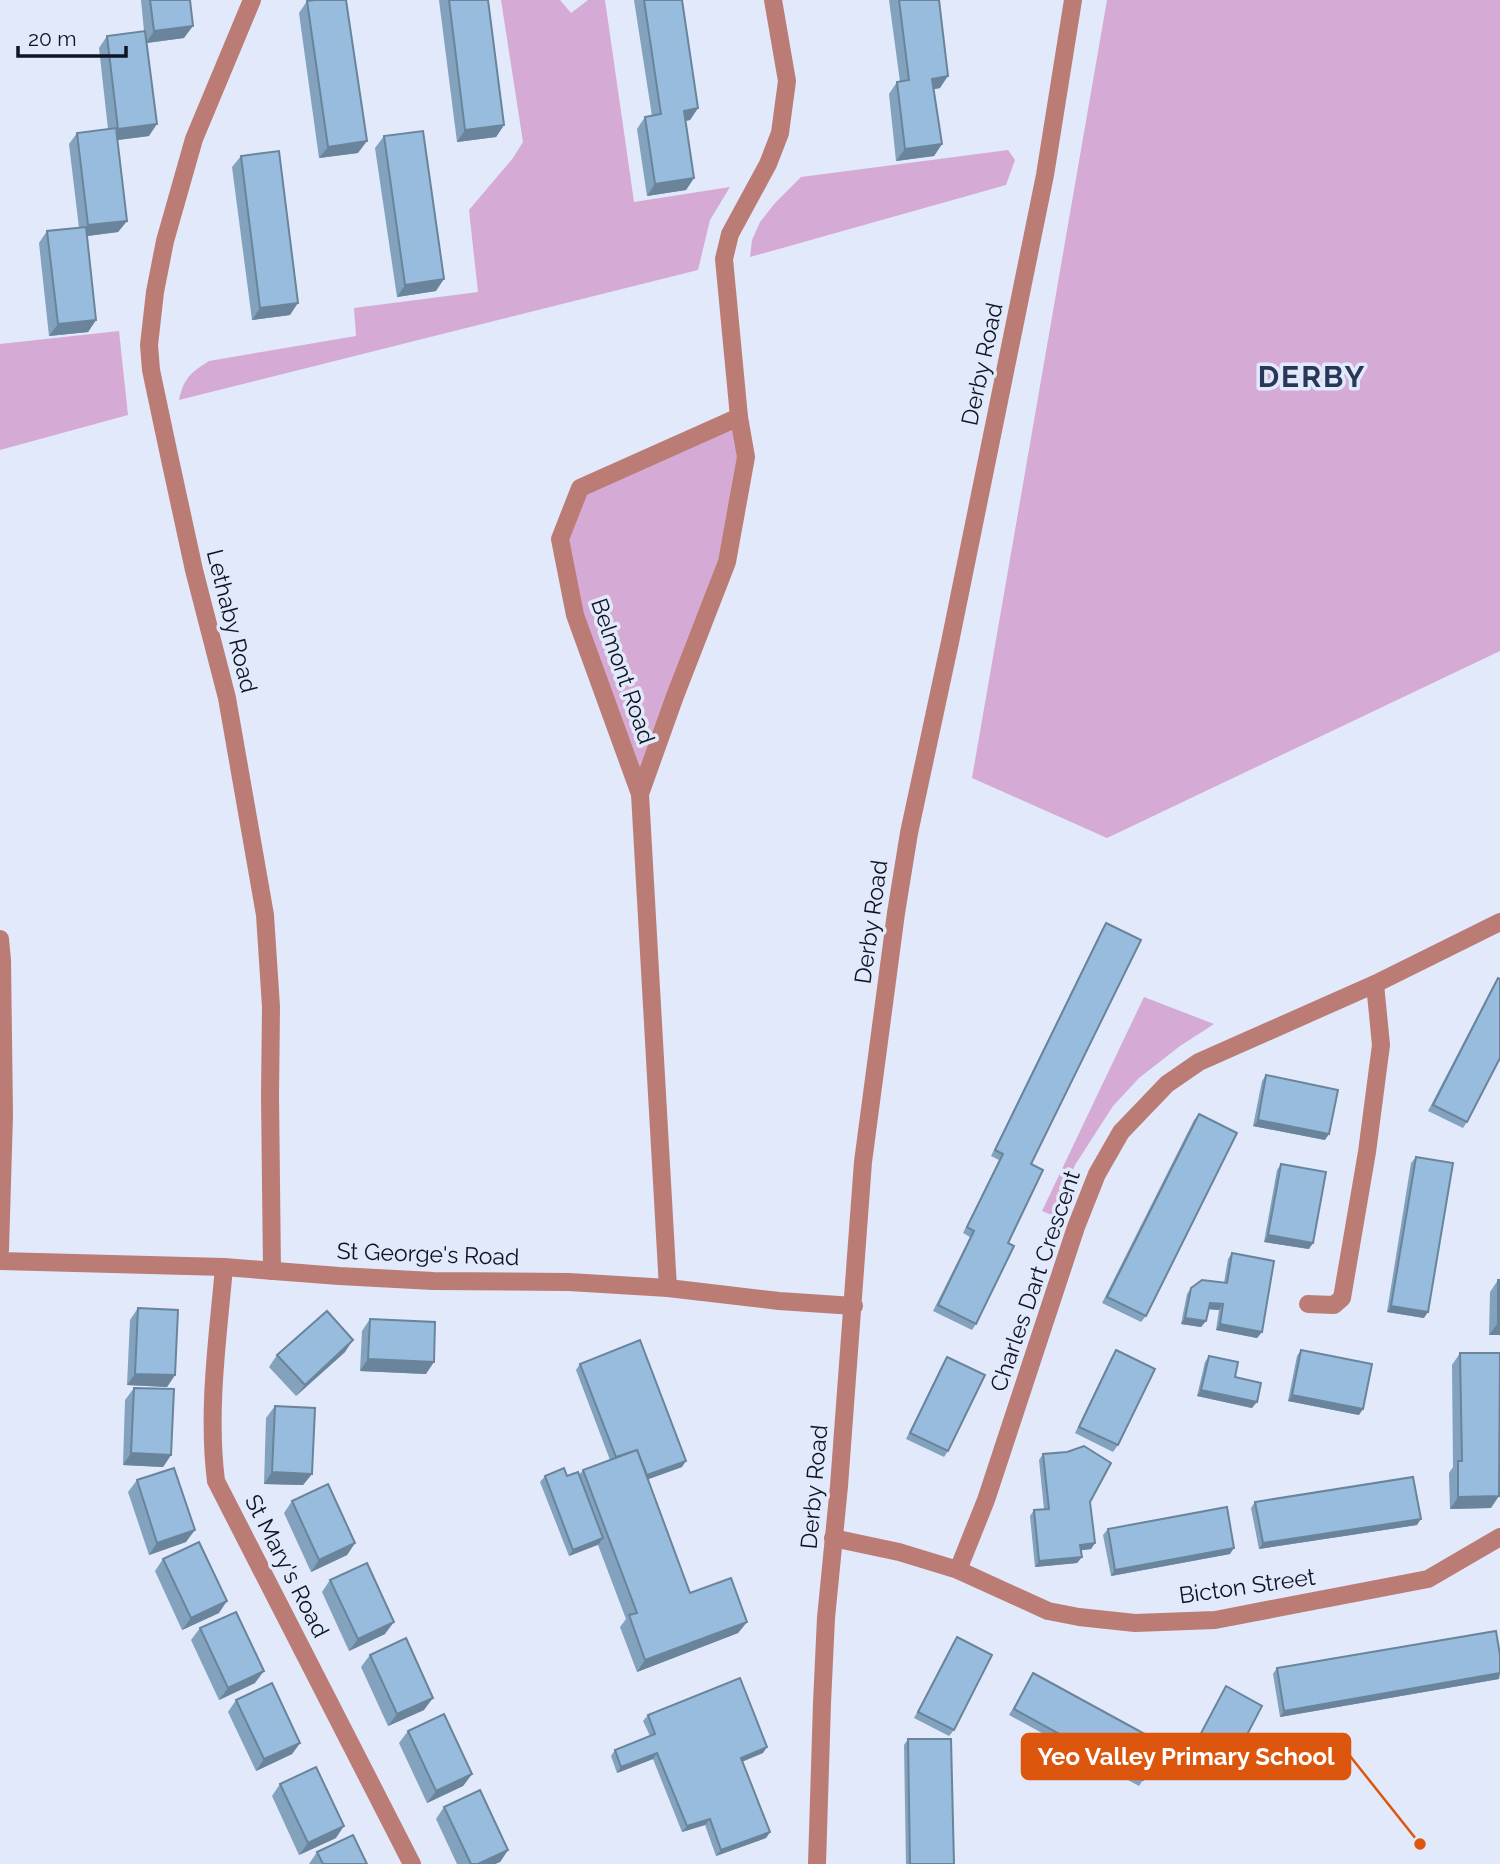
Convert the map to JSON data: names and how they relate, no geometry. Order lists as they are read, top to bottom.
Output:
{
  "streets": {
    "street": [
      "Derby Road",
      "Lethaby Road",
      "Belmont Road",
      "St George's Road",
      "Charles Dart Crescent",
      "St Mary's Road",
      "Bicton Street"
    ]
  },
  "crossings": [
    ["Derby Road", "St George's Road"],
    ["Derby Road", "Bicton Street"],
    ["Lethaby Road", "St George's Road"],
    ["Belmont Road", "St George's Road"],
    ["St George's Road", "St Mary's Road"],
    ["Charles Dart Crescent", "Bicton Street"]
  ],
  "districts": ["DERBY"],
  "places": ["Yeo Valley Primary School"],
  "scale_bar": "20 m"
}
